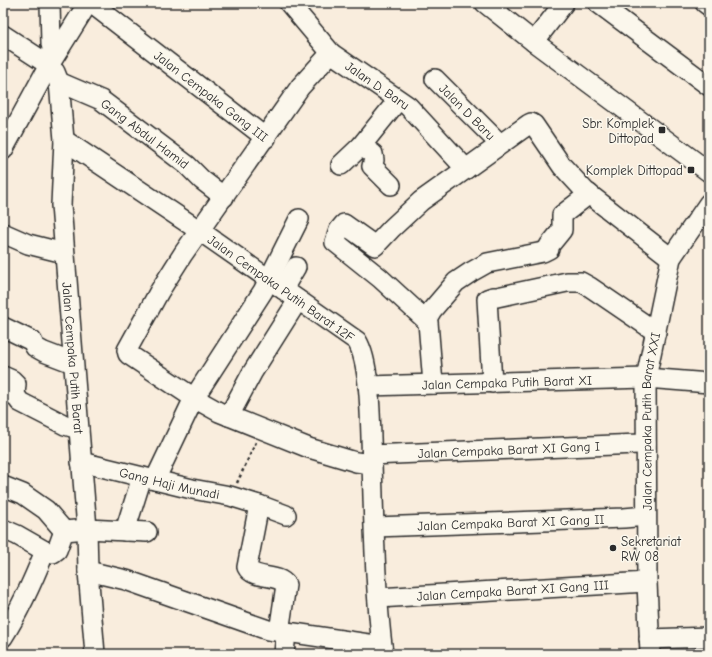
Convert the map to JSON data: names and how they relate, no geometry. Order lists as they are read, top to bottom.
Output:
{
  "streets": {
    "street": [
      "Jalan D. Baru",
      "Jalan Cempaka Gang III",
      "Jalan D Baru",
      "Gang Abdul Hamid",
      "Jalan Cempaka Putih Barat 12F",
      "Jalan Cempaka Putih Barat",
      "Jalan Cempaka Putih Barat XI",
      "Jalan Cempaka Putih Barat XXI",
      "Jalan Cempaka Barat XI Gang I",
      "Gang Haji Munadi",
      "Jalan Cempaka Barat XI Gang II",
      "Jalan Cempaka Barat XI Gang III"
    ]
  },
  "crossings": [
    ["Jalan D. Baru", "Jalan Cempaka Gang III"],
    ["Jalan Cempaka Gang III", "Jalan Cempaka Barat XI Gang I"],
    ["Gang Abdul Hamid", "Jalan Cempaka Putih Barat"],
    ["Gang Abdul Hamid", "Jalan Cempaka Barat XI Gang I"],
    ["Jalan Cempaka Putih Barat 12F", "Jalan Cempaka Putih Barat"],
    ["Jalan Cempaka Putih Barat 12F", "Jalan Cempaka Putih Barat XI"],
    ["Jalan Cempaka Putih Barat 12F", "Jalan Cempaka Barat XI Gang I"],
    ["Jalan Cempaka Putih Barat 12F", "Jalan Cempaka Barat XI Gang II"],
    ["Jalan Cempaka Putih Barat 12F", "Jalan Cempaka Barat XI Gang III"],
    ["Jalan Cempaka Putih Barat", "Gang Haji Munadi"],
    ["Jalan Cempaka Putih Barat XI", "Jalan Cempaka Putih Barat XXI"],
    ["Jalan Cempaka Putih Barat XXI", "Jalan Cempaka Barat XI Gang I"],
    ["Jalan Cempaka Putih Barat XXI", "Jalan Cempaka Barat XI Gang II"],
    ["Jalan Cempaka Putih Barat XXI", "Jalan Cempaka Barat XI Gang III"]
  ],
  "places": {
    "transit": ["Sbr. Komplek Dittopad", "Komplek Dittopad"],
    "other": ["Sekretariat RW 08"]
  }
}
